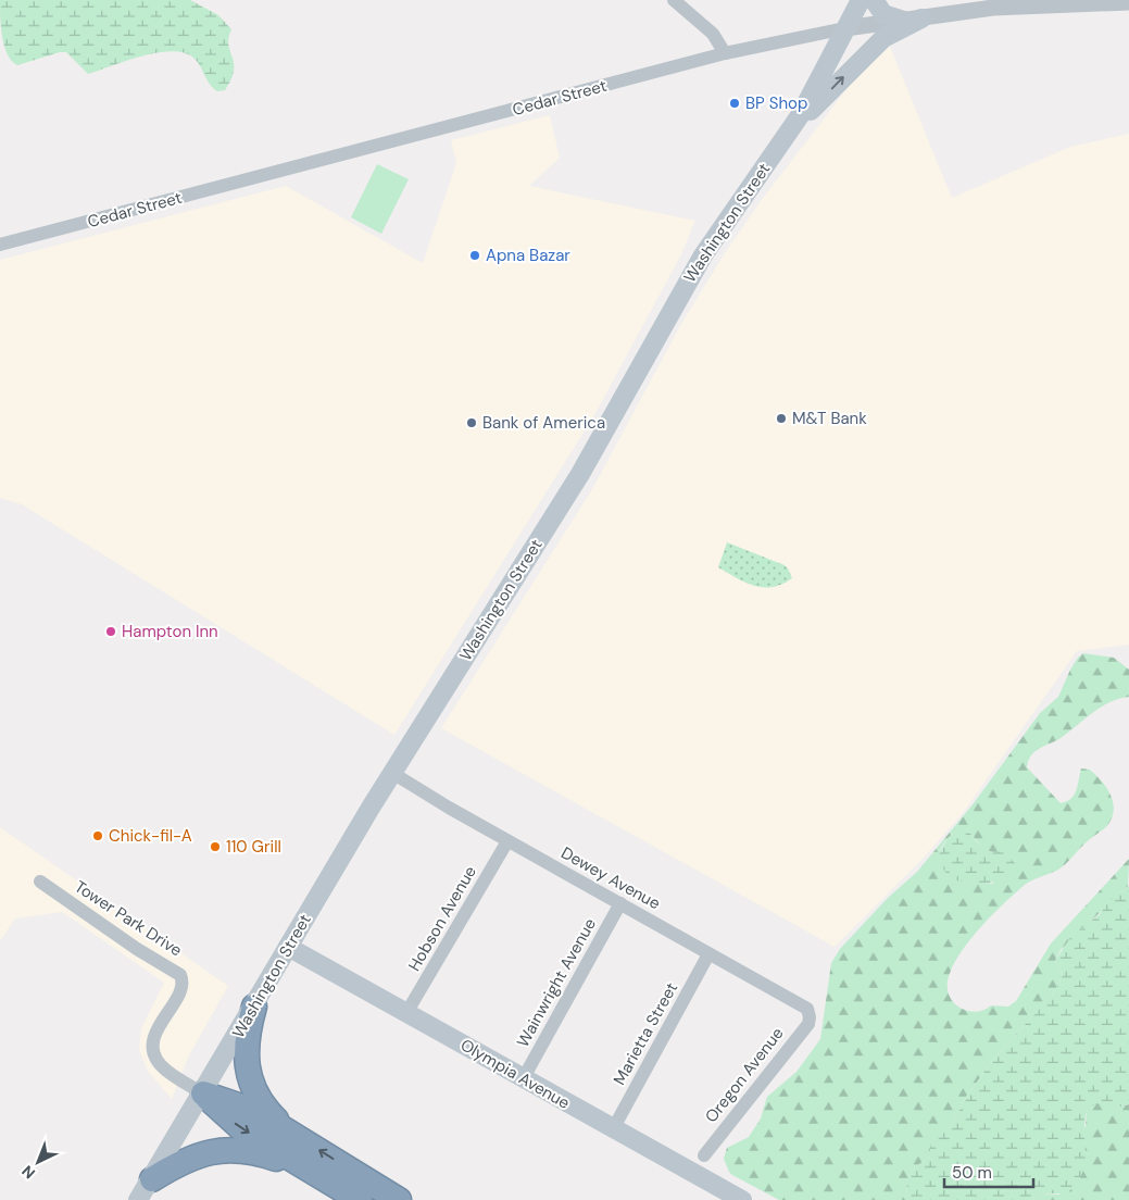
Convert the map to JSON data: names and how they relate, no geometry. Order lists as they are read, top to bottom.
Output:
{
  "streets": {
    "main road": ["Washington Street", "Olympia Avenue"],
    "street": [
      "Cedar Street",
      "Dewey Avenue",
      "Tower Park Drive",
      "Hobson Avenue",
      "Wainwright Avenue",
      "Marietta Street",
      "Oregon Avenue"
    ]
  },
  "crossings": [
    ["Cedar Street", "Washington Street"],
    ["Washington Street", "Dewey Avenue"],
    ["Washington Street", "Tower Park Drive"],
    ["Washington Street", "Olympia Avenue"],
    ["Dewey Avenue", "Hobson Avenue"],
    ["Dewey Avenue", "Wainwright Avenue"],
    ["Dewey Avenue", "Marietta Street"],
    ["Dewey Avenue", "Oregon Avenue"],
    ["Hobson Avenue", "Olympia Avenue"],
    ["Wainwright Avenue", "Olympia Avenue"],
    ["Marietta Street", "Olympia Avenue"]
  ],
  "places": [
    "BP Shop",
    "Apna Bazar",
    "M&T Bank",
    "Bank of America",
    "Hampton Inn",
    "Chick-fil-A",
    "110 Grill"
  ],
  "scale_bar": "50 m",
  "north": "bottom left"
}
